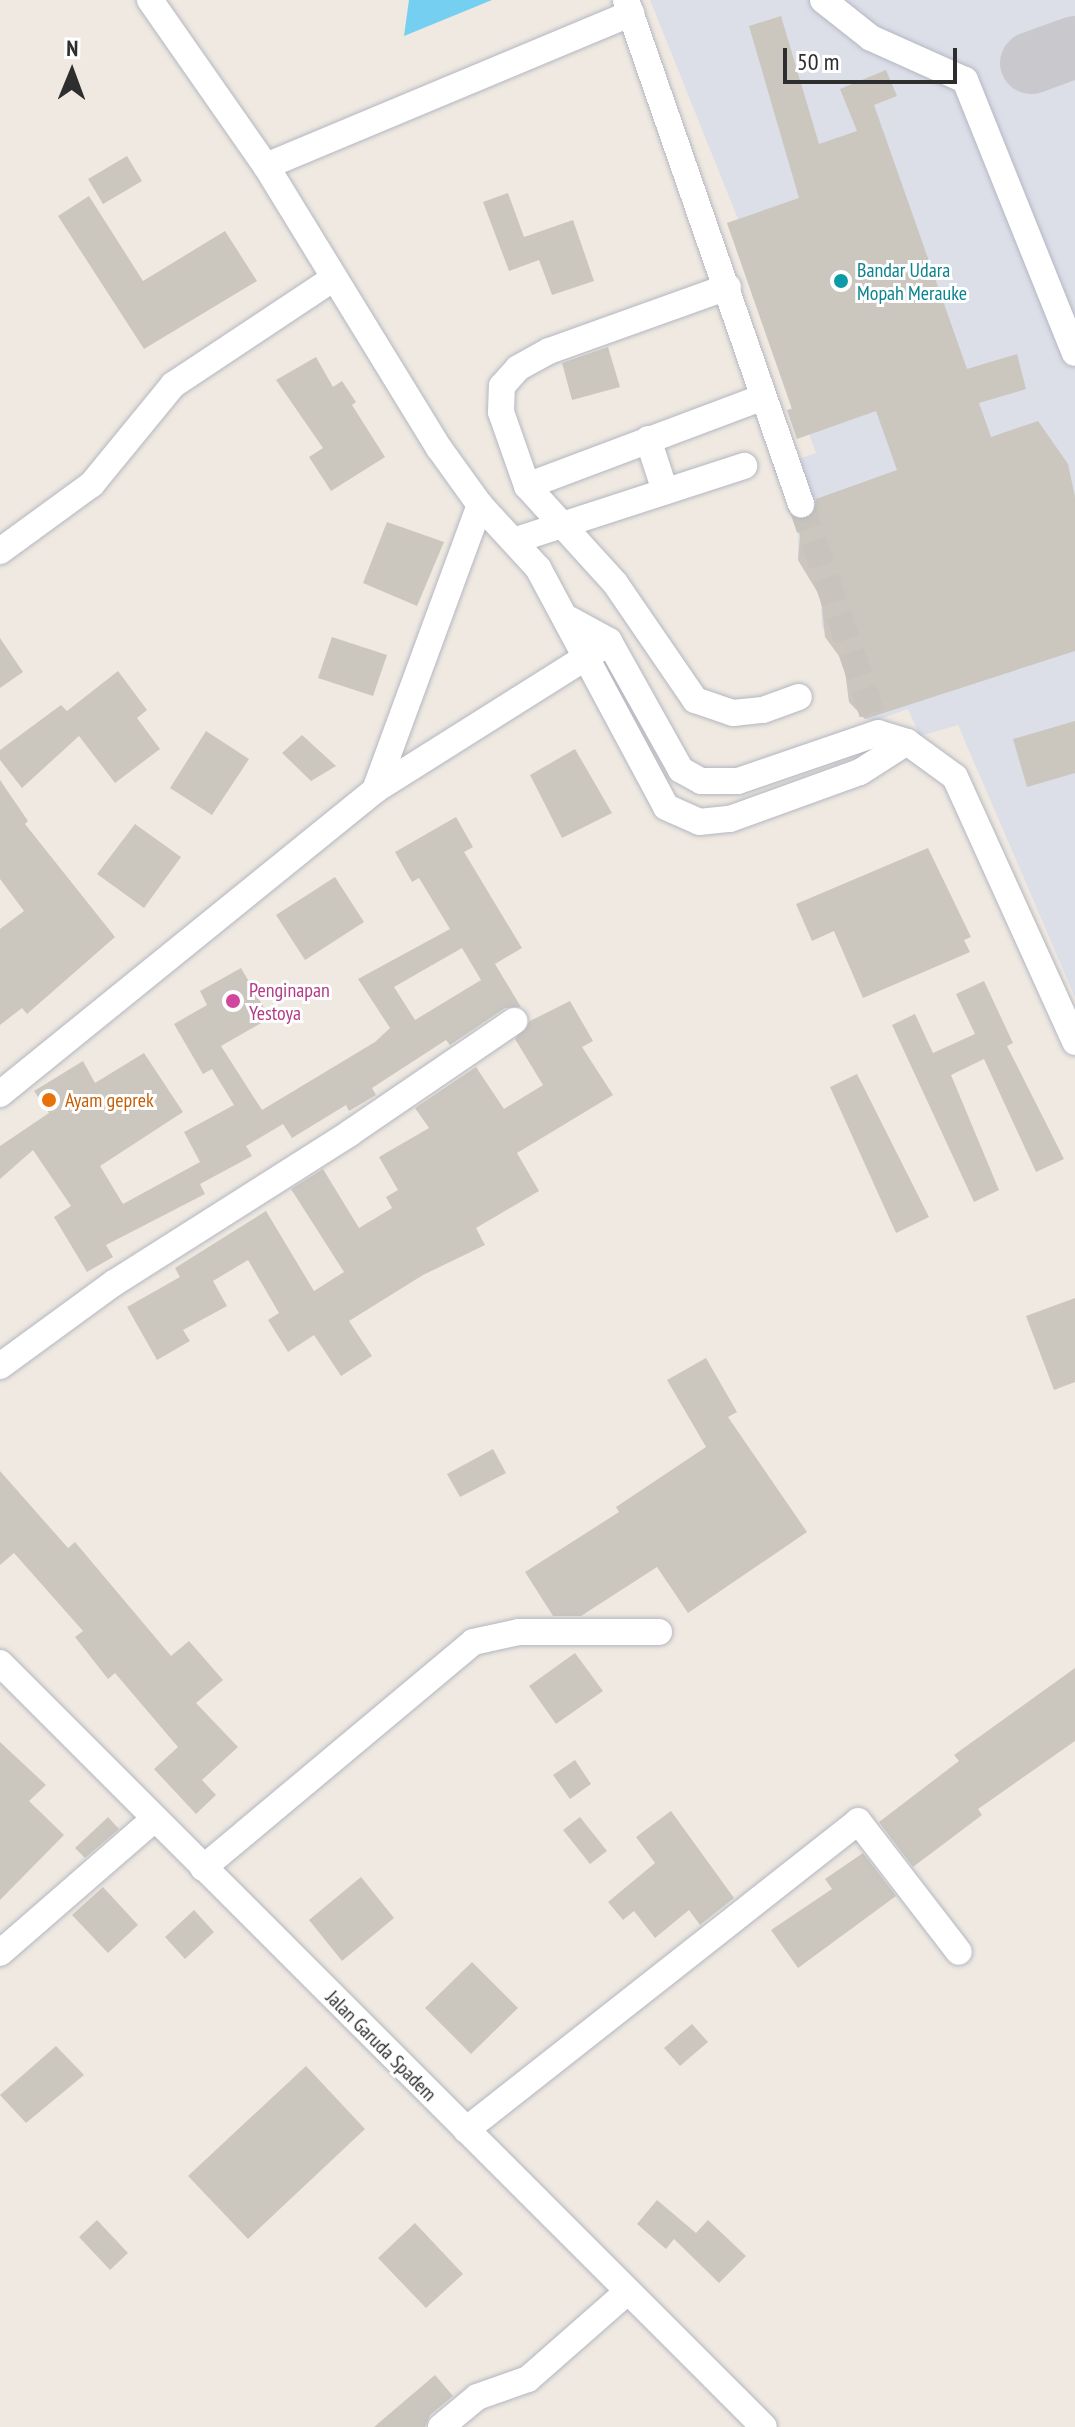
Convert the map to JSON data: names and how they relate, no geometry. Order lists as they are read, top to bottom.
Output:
{
  "streets": {
    "street": ["Jalan Garuda Spadem"]
  },
  "places": ["Bandar Udara Mopah Merauke", "Penginapan Yestoya", "Ayam geprek"],
  "scale_bar": "50 m",
  "north": "top"
}
